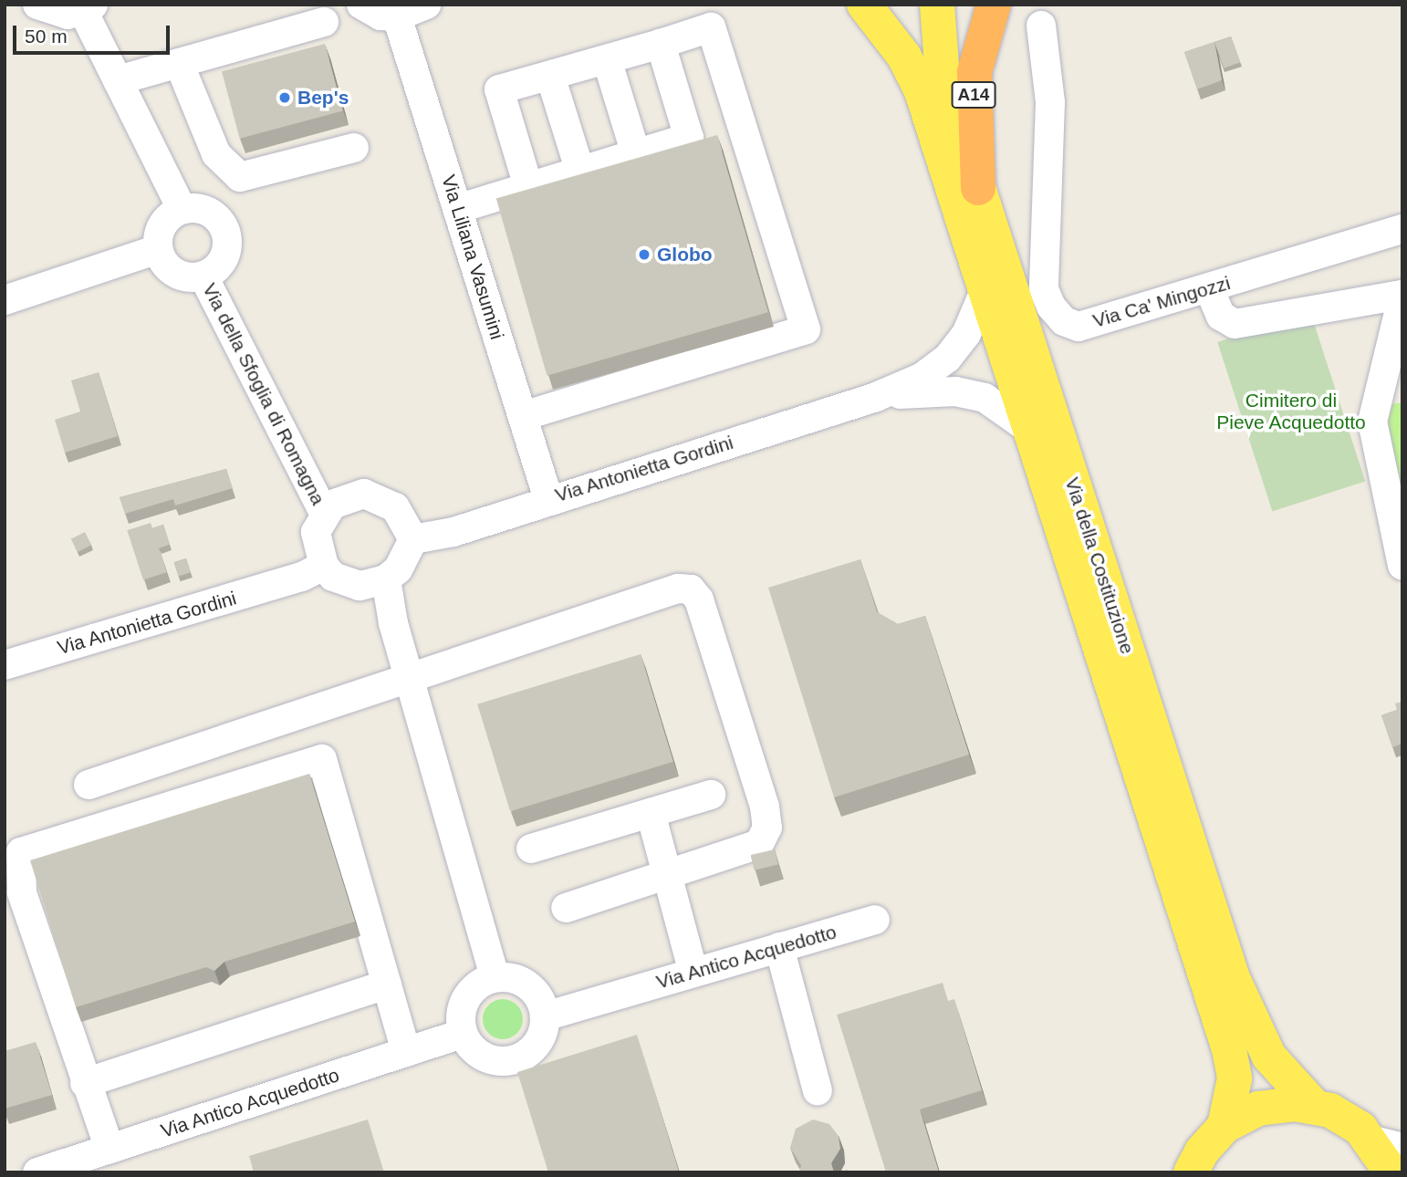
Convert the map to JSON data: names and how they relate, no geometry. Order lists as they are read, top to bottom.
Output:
{
  "streets": {
    "highway": ["A14"],
    "main road": ["Via della Costituzione"],
    "street": [
      "Via Liliana Vasumini",
      "Via Ca' Mingozzi",
      "Via della Sfoglia di Romagna",
      "Via Antonietta Gordini",
      "Via Antico Acquedotto"
    ]
  },
  "crossings": [
    ["A14", "Via della Costituzione"],
    ["Via Liliana Vasumini", "Via Antonietta Gordini"],
    ["Via della Sfoglia di Romagna", "Via Antonietta Gordini"]
  ],
  "parks": ["Cimitero di Pieve Acquedotto"],
  "places": ["Bep's", "Globo"],
  "scale_bar": "50 m"
}
